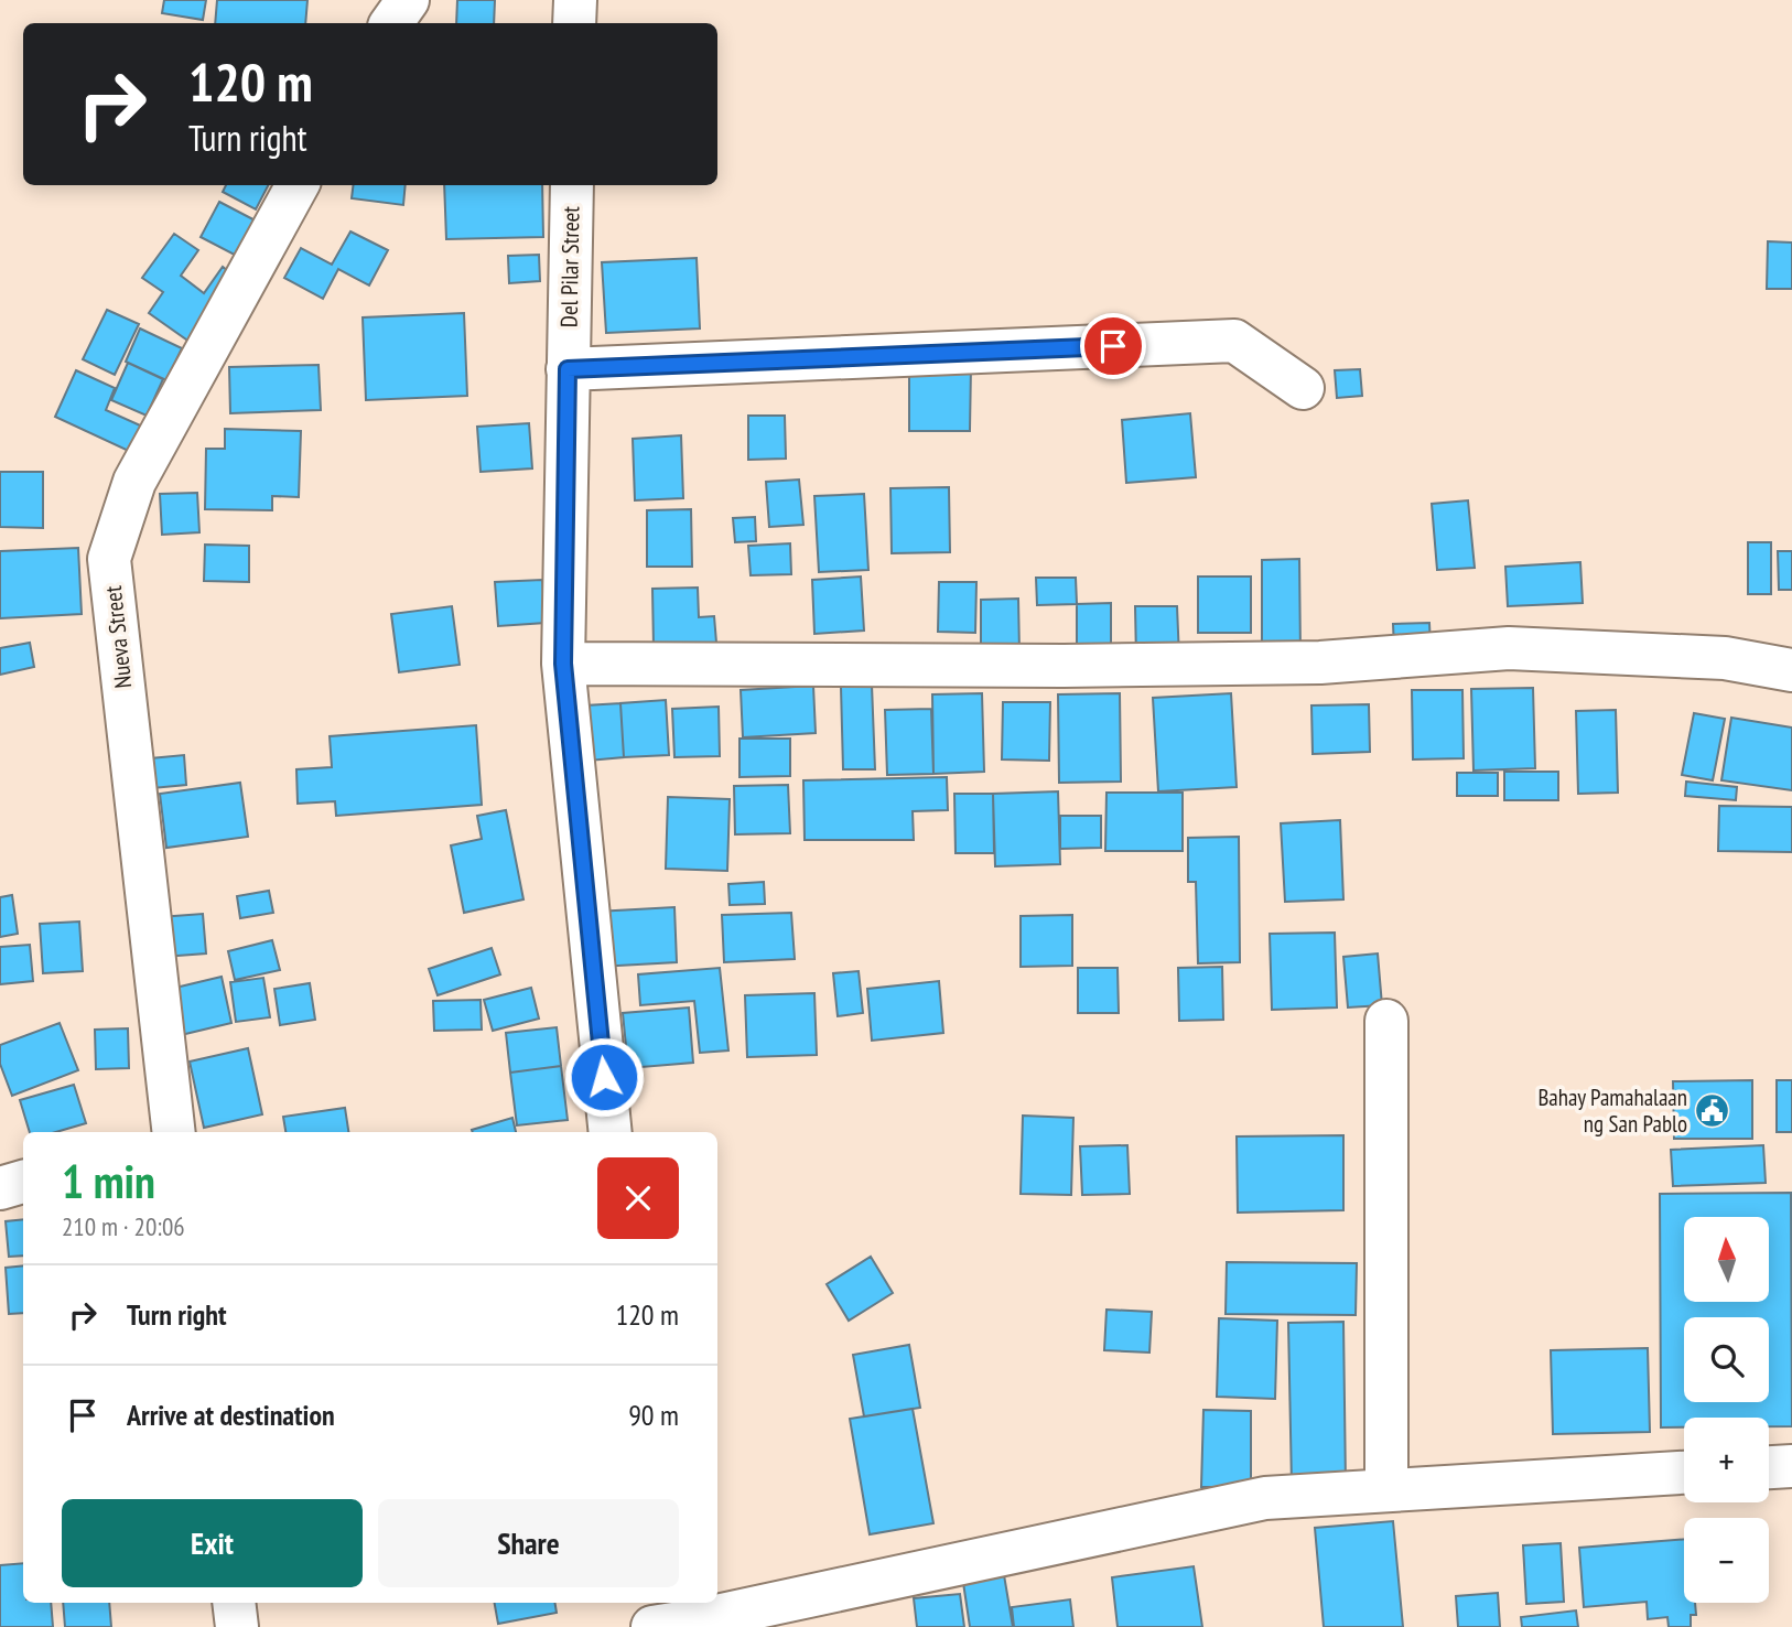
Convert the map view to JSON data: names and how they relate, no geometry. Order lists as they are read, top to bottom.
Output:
{
  "streets": {
    "street": ["Del Pilar Street", "Nueva Street"]
  },
  "places": {
    "public building": ["Bahay Pamahalaan ng San Pablo"]
  },
  "north": "top",
  "page": {
    "turn": ["120 m", "Turn right"],
    "heading": ["1 min", "210 m · 20:06"],
    "map_buttons": ["+", "−"],
    "list": [
      {
        "name": "Turn right",
        "value": "120 m"
      },
      {
        "name": "Arrive at destination",
        "value": "90 m"
      }
    ],
    "buttons": ["Exit", "Share"]
  }
}
